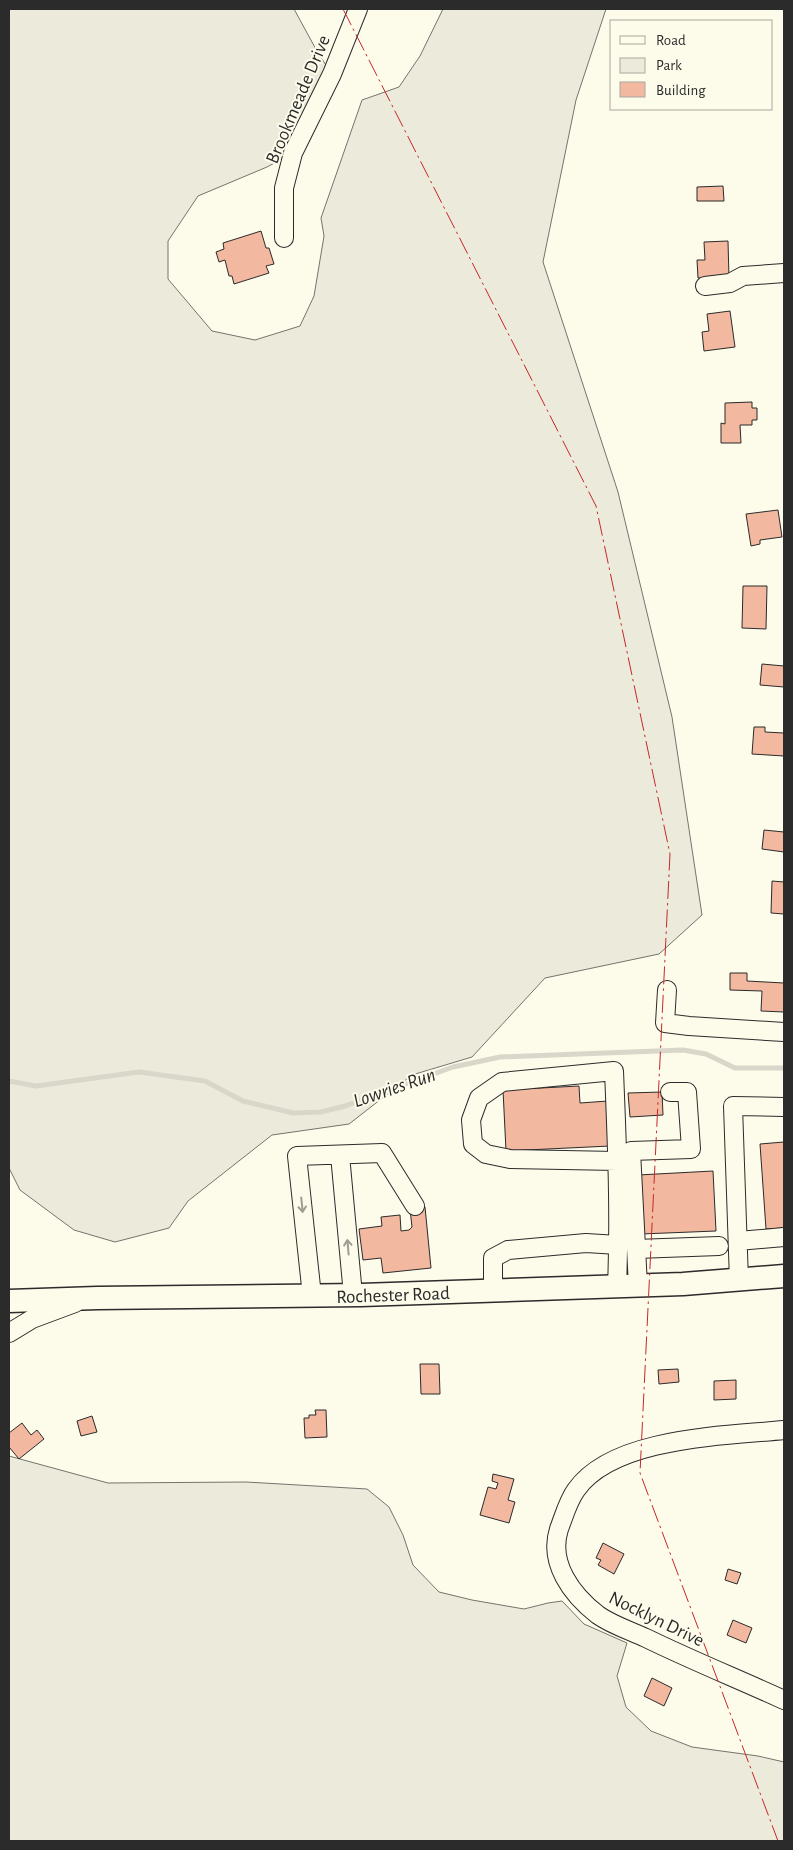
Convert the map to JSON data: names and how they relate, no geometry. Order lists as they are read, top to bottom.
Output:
{
  "streets": {
    "main road": ["Rochester Road"],
    "street": ["Brookmeade Drive", "Nocklyn Drive"]
  },
  "water": ["Lowries Run"],
  "legend": ["Road", "Park", "Building"]
}
